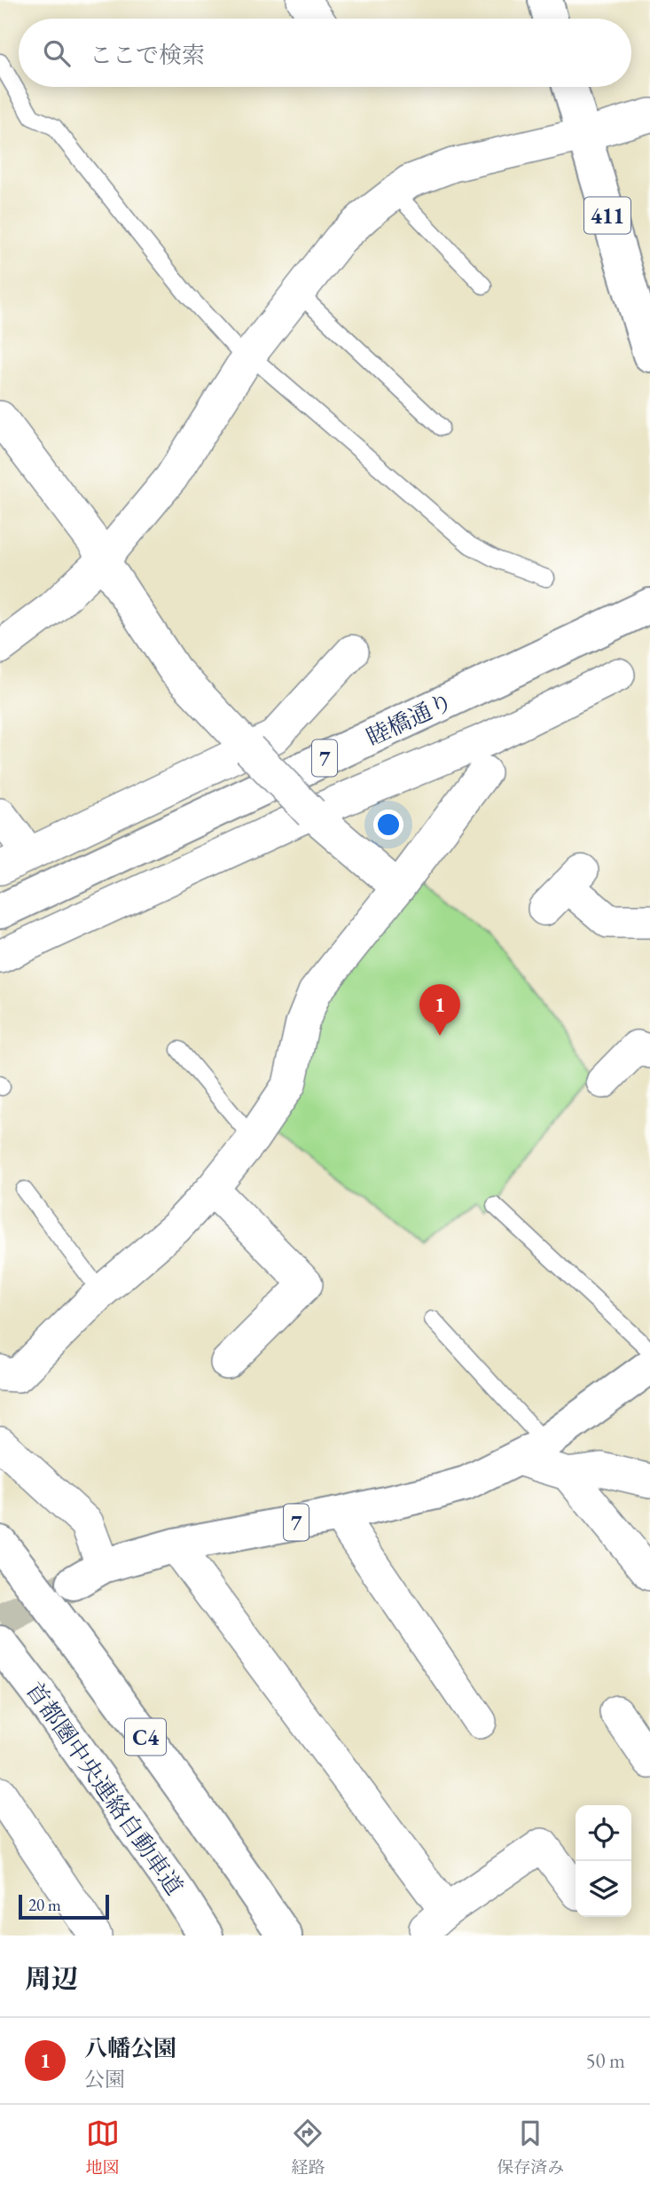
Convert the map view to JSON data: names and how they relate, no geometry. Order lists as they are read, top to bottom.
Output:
{
  "streets": {
    "main road": [
      "411",
      "睦橋通り",
      "7",
      "C4",
      "首都圏中央連絡自動車道"
    ]
  },
  "scale_bar": "20 m",
  "page": {
    "search": "ここで検索",
    "pins": "1",
    "scale": "20 m",
    "heading": "周辺",
    "list": [
      {
        "mark": "1",
        "name": "八幡公園",
        "note": "公園",
        "value": "50 m"
      }
    ],
    "nav": ["地図", "経路", "保存済み"]
  }
}
